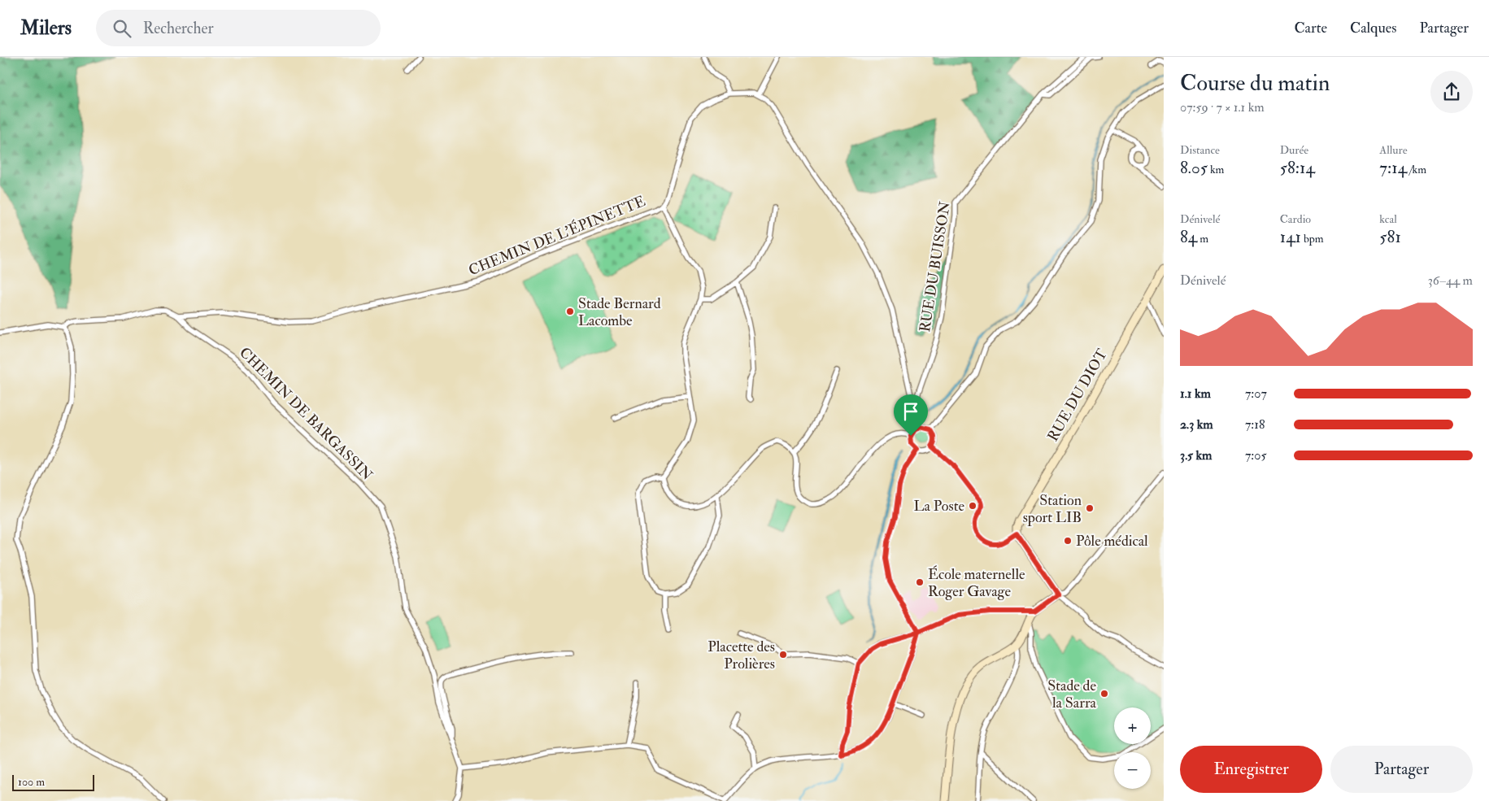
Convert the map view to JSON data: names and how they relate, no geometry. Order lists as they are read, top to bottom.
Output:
{
  "streets": {
    "street": [
      "CHEMIN DE L'ÉPINETTE",
      "RUE DU BUISSON",
      "RUE DU DIOT",
      "CHEMIN DE BARGASSIN"
    ]
  },
  "crossings": [
    ["CHEMIN DE L'ÉPINETTE", "CHEMIN DE BARGASSIN"]
  ],
  "places": [
    "Stade Bernard Lacombe",
    "La Poste",
    "Station sport LIB",
    "Pôle médical",
    "École maternelle Roger Gavage",
    "Placette des Prolières",
    "Stade de la Sarra"
  ],
  "scale_bar": "100 m",
  "page": {
    "header": "Milers",
    "search": "Rechercher",
    "nav": ["Carte", "Calques", "Partager"],
    "heading": ["Course du matin", "07:59 · 7 × 1.1 km"],
    "stats": [
      ["Distance", "8.05 km"],
      ["Durée", "58:14"],
      ["Allure", "7:14 /km"],
      ["Dénivelé", "84 m"],
      ["Cardio", "141 bpm"],
      ["kcal", "581"]
    ],
    "chart": ["Dénivelé", "36–44 m"],
    "list": [
      {
        "name": "1.1 km",
        "note": "7:07"
      },
      {
        "name": "2.3 km",
        "note": "7:18"
      },
      {
        "name": "3.5 km",
        "note": "7:05"
      }
    ],
    "map_buttons": ["+", "−"],
    "buttons": ["Enregistrer", "Partager"],
    "scale": "100 m"
  }
}
